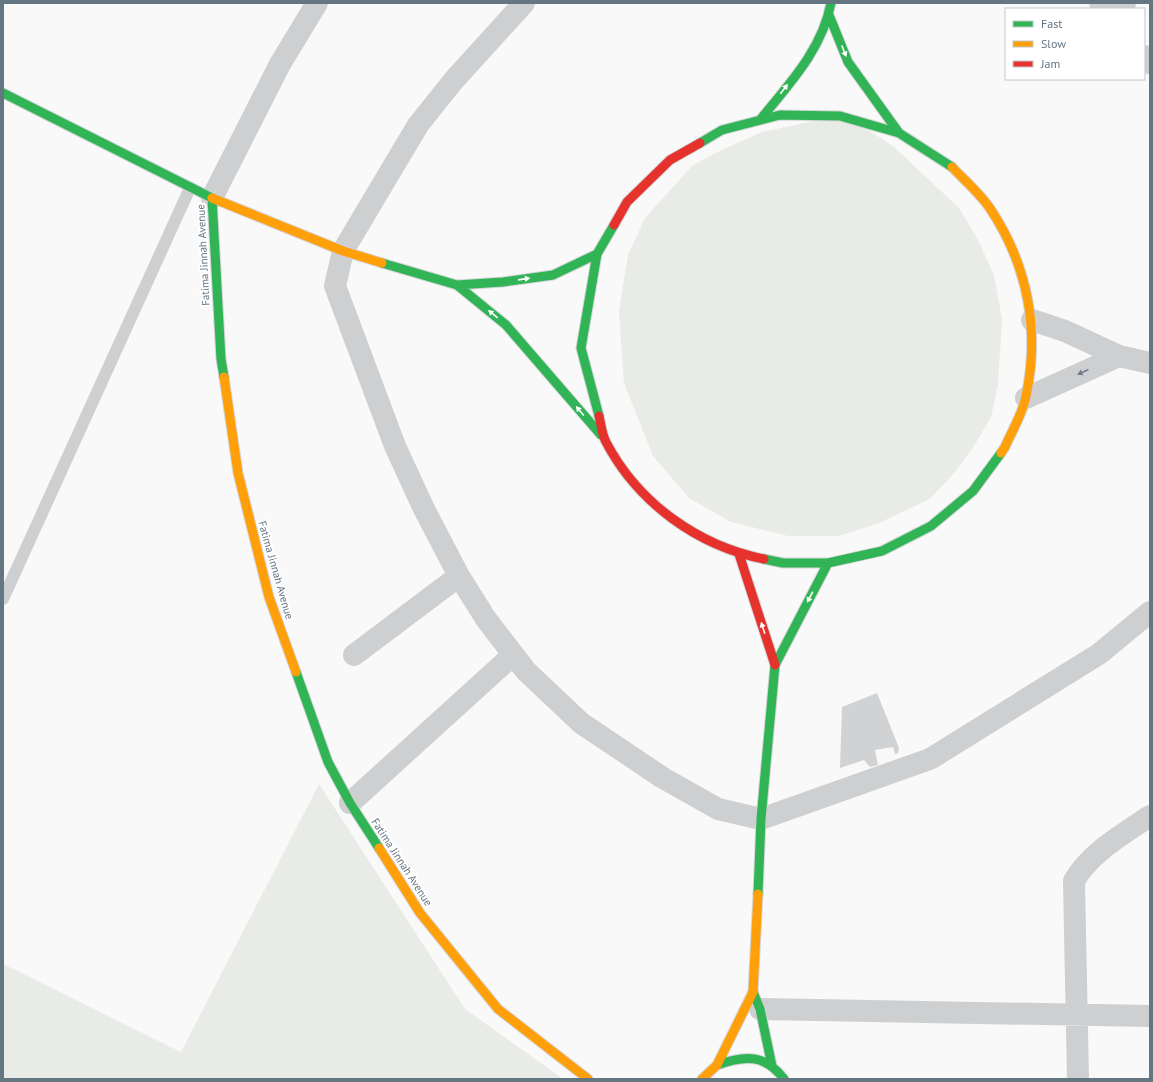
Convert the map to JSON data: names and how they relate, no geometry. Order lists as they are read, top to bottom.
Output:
{
  "streets": {
    "street": ["Fatima Jinnah Avenue"]
  },
  "legend": ["Fast", "Slow", "Jam"]
}
